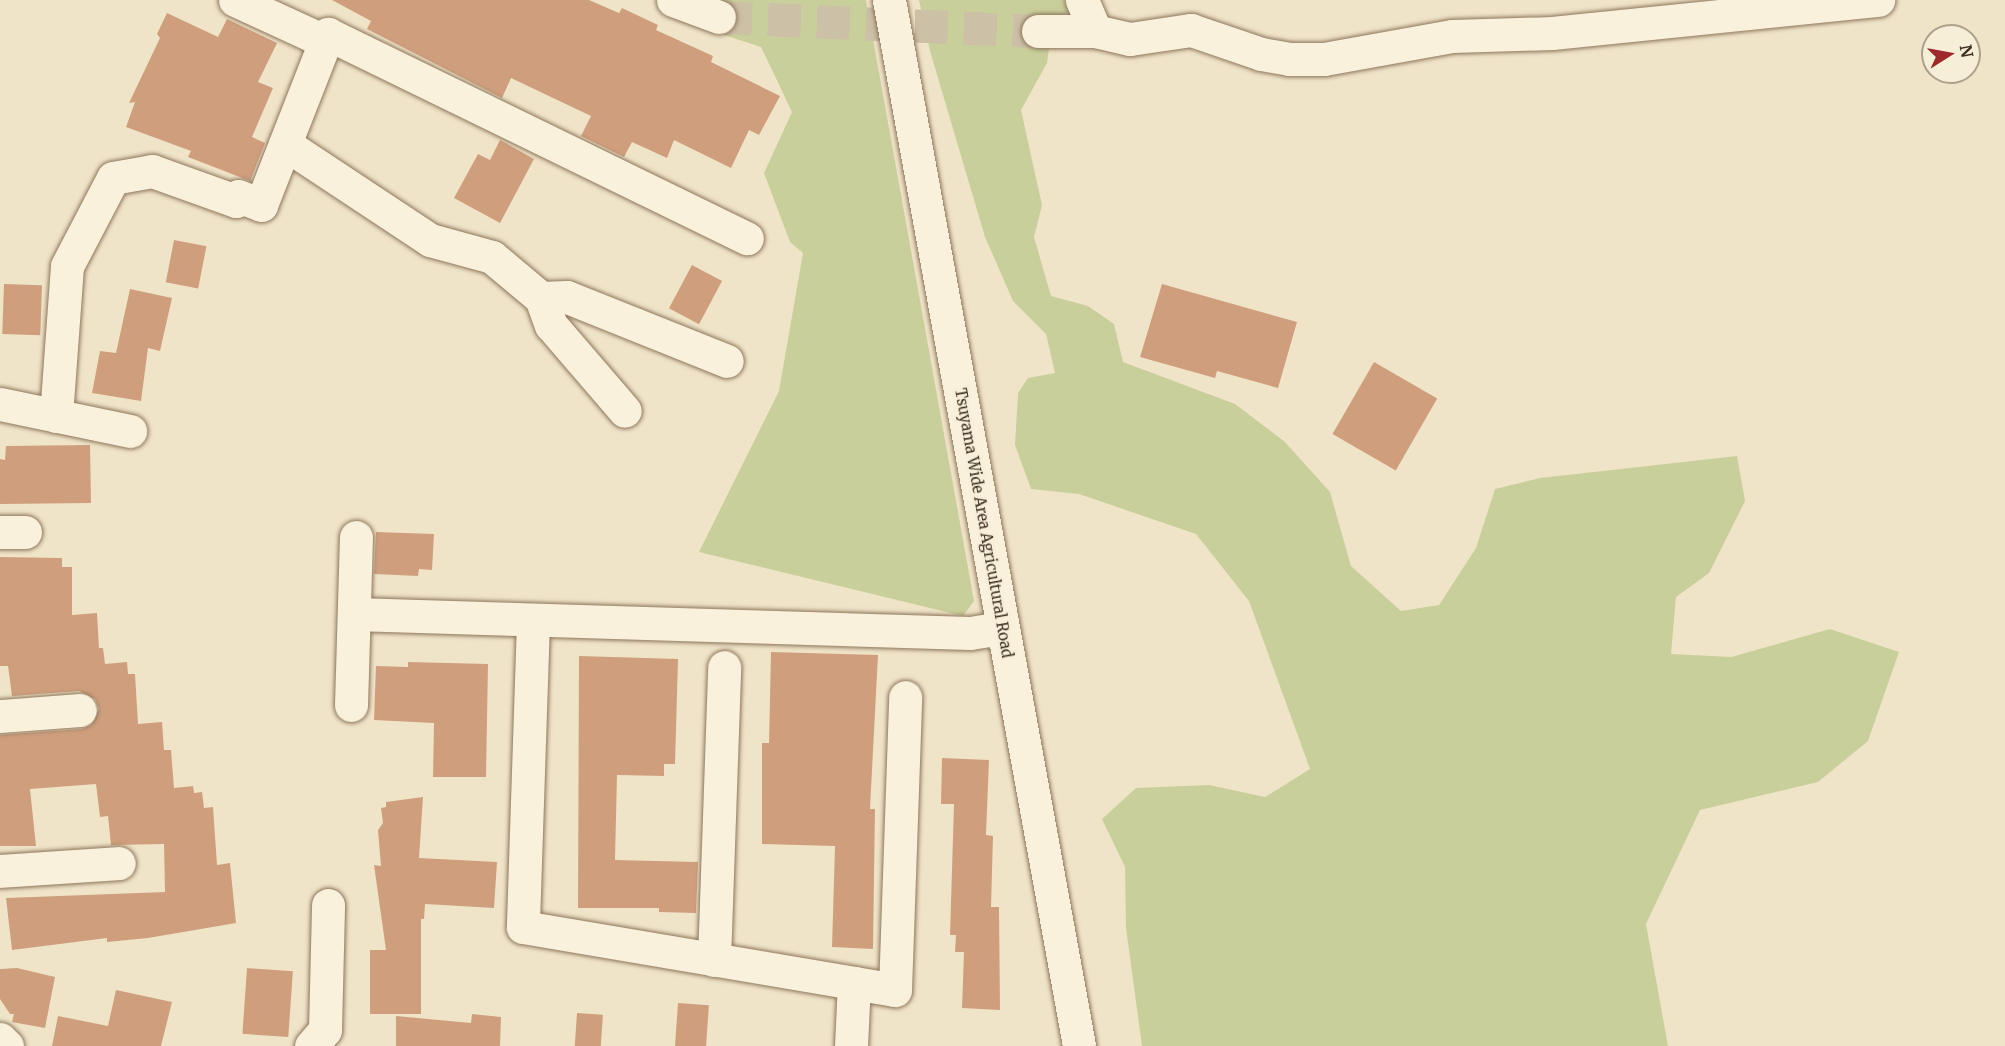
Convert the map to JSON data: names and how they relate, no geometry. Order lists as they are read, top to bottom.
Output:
{
  "streets": {
    "street": ["Tsuyama Wide Area Agricultural Road"]
  },
  "north": "right"
}
